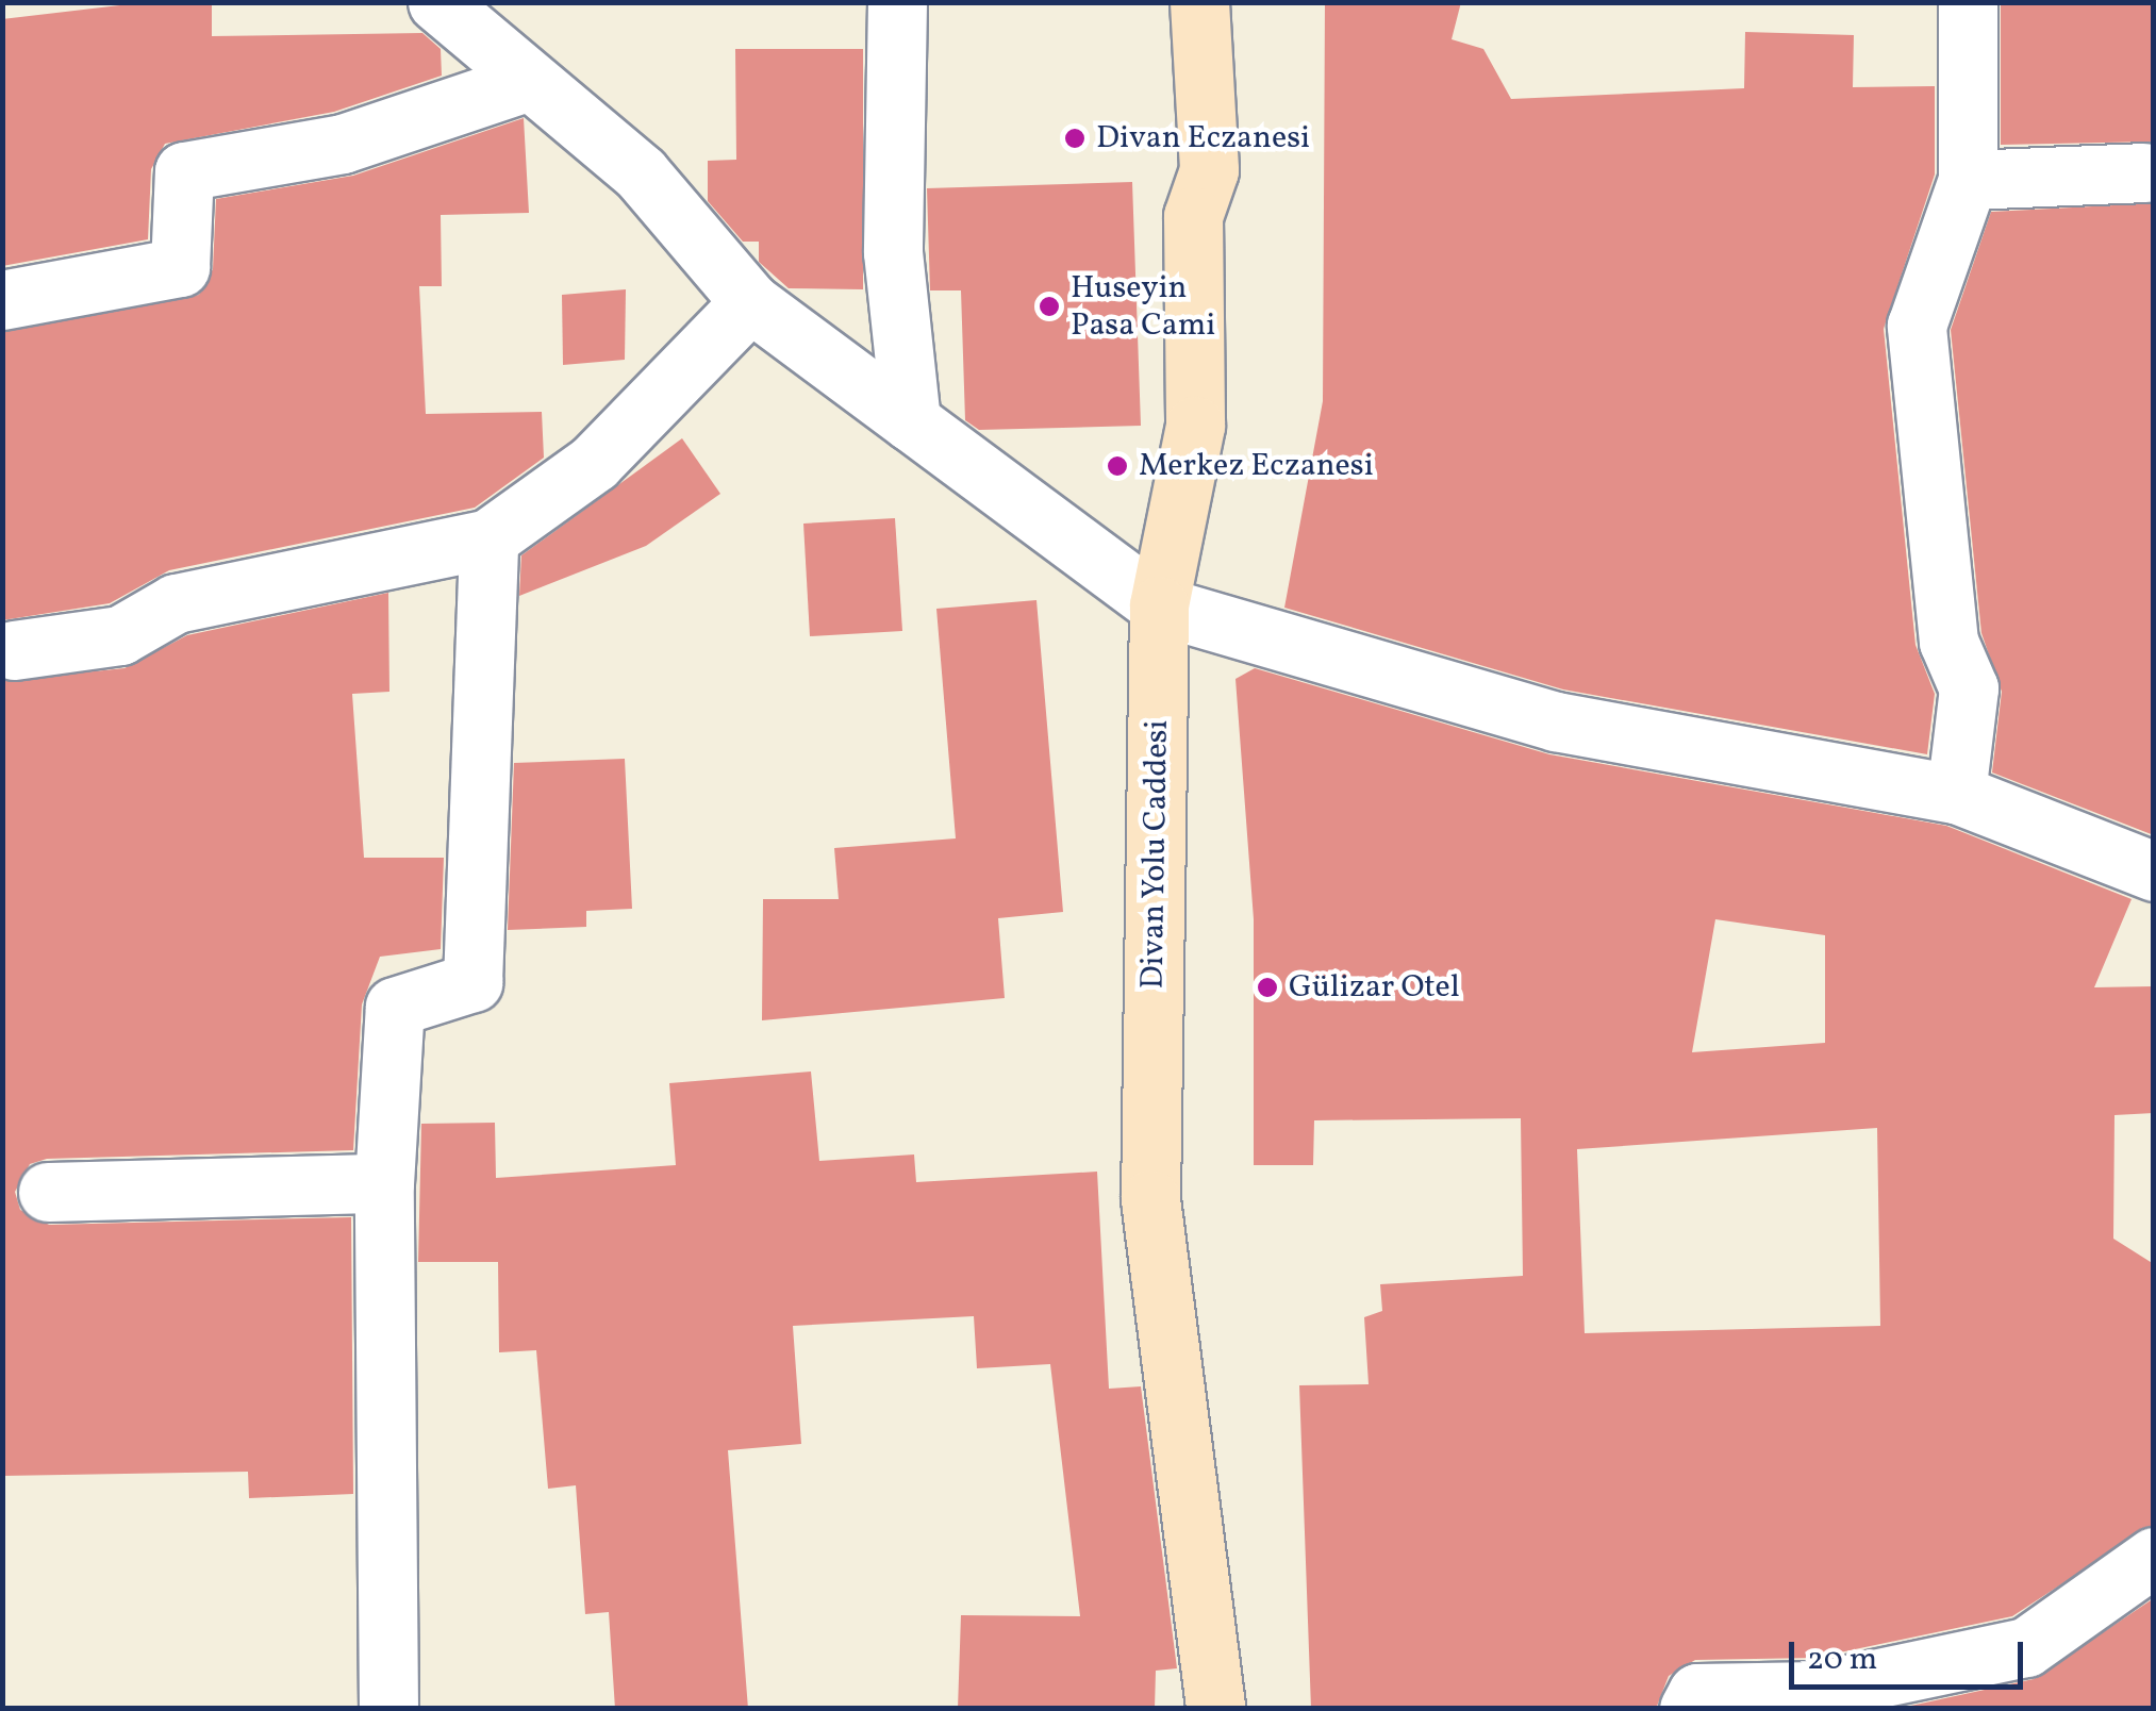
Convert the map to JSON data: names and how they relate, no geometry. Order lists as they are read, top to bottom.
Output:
{
  "streets": {
    "main road": ["Divan Yolu Caddesi"]
  },
  "places": [
    "Divan Eczanesi",
    "Huseyin Pasa Cami",
    "Merkez Eczanesi",
    "Gülizar Otel"
  ],
  "scale_bar": "20 m"
}
